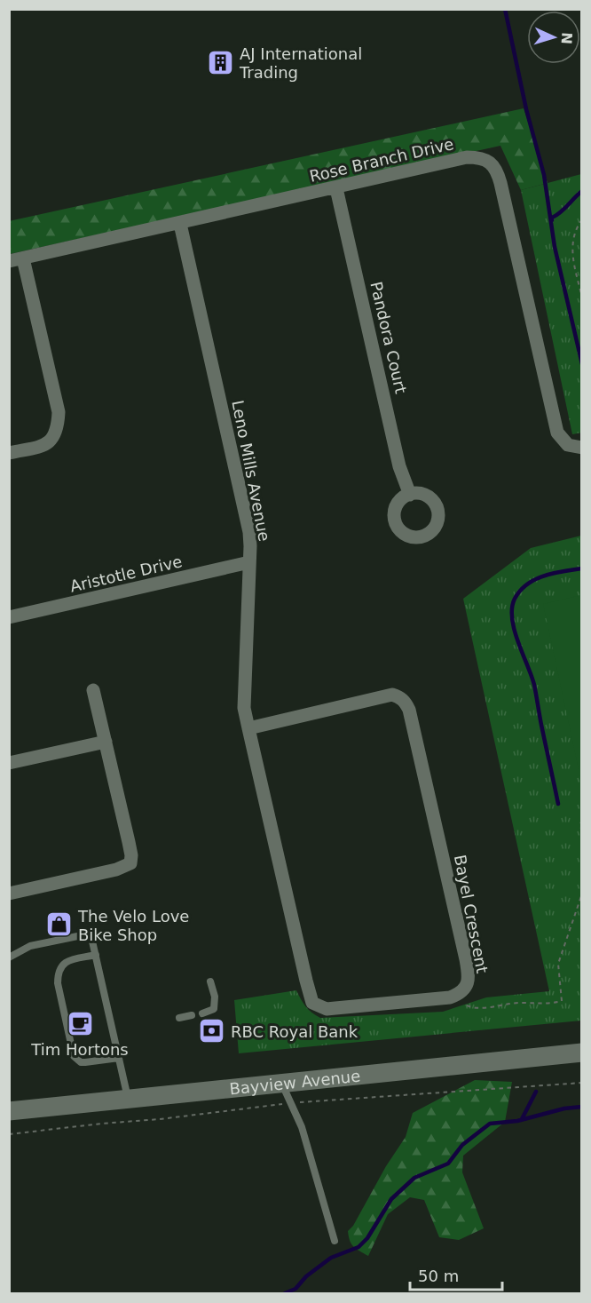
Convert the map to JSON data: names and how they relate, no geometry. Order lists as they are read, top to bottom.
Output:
{
  "streets": {
    "main road": ["Bayview Avenue"],
    "street": [
      "Rose Branch Drive",
      "Pandora Court",
      "Leno Mills Avenue",
      "Aristotle Drive",
      "Bayel Crescent"
    ]
  },
  "crossings": [
    ["Rose Branch Drive", "Pandora Court"],
    ["Rose Branch Drive", "Leno Mills Avenue"],
    ["Leno Mills Avenue", "Aristotle Drive"],
    ["Leno Mills Avenue", "Bayel Crescent"]
  ],
  "places": {
    "building": ["AJ International Trading"],
    "shop": ["The Velo Love Bike Shop"],
    "cafe": ["Tim Hortons"],
    "bank": ["RBC Royal Bank"]
  },
  "scale_bar": "50 m",
  "north": "right"
}
